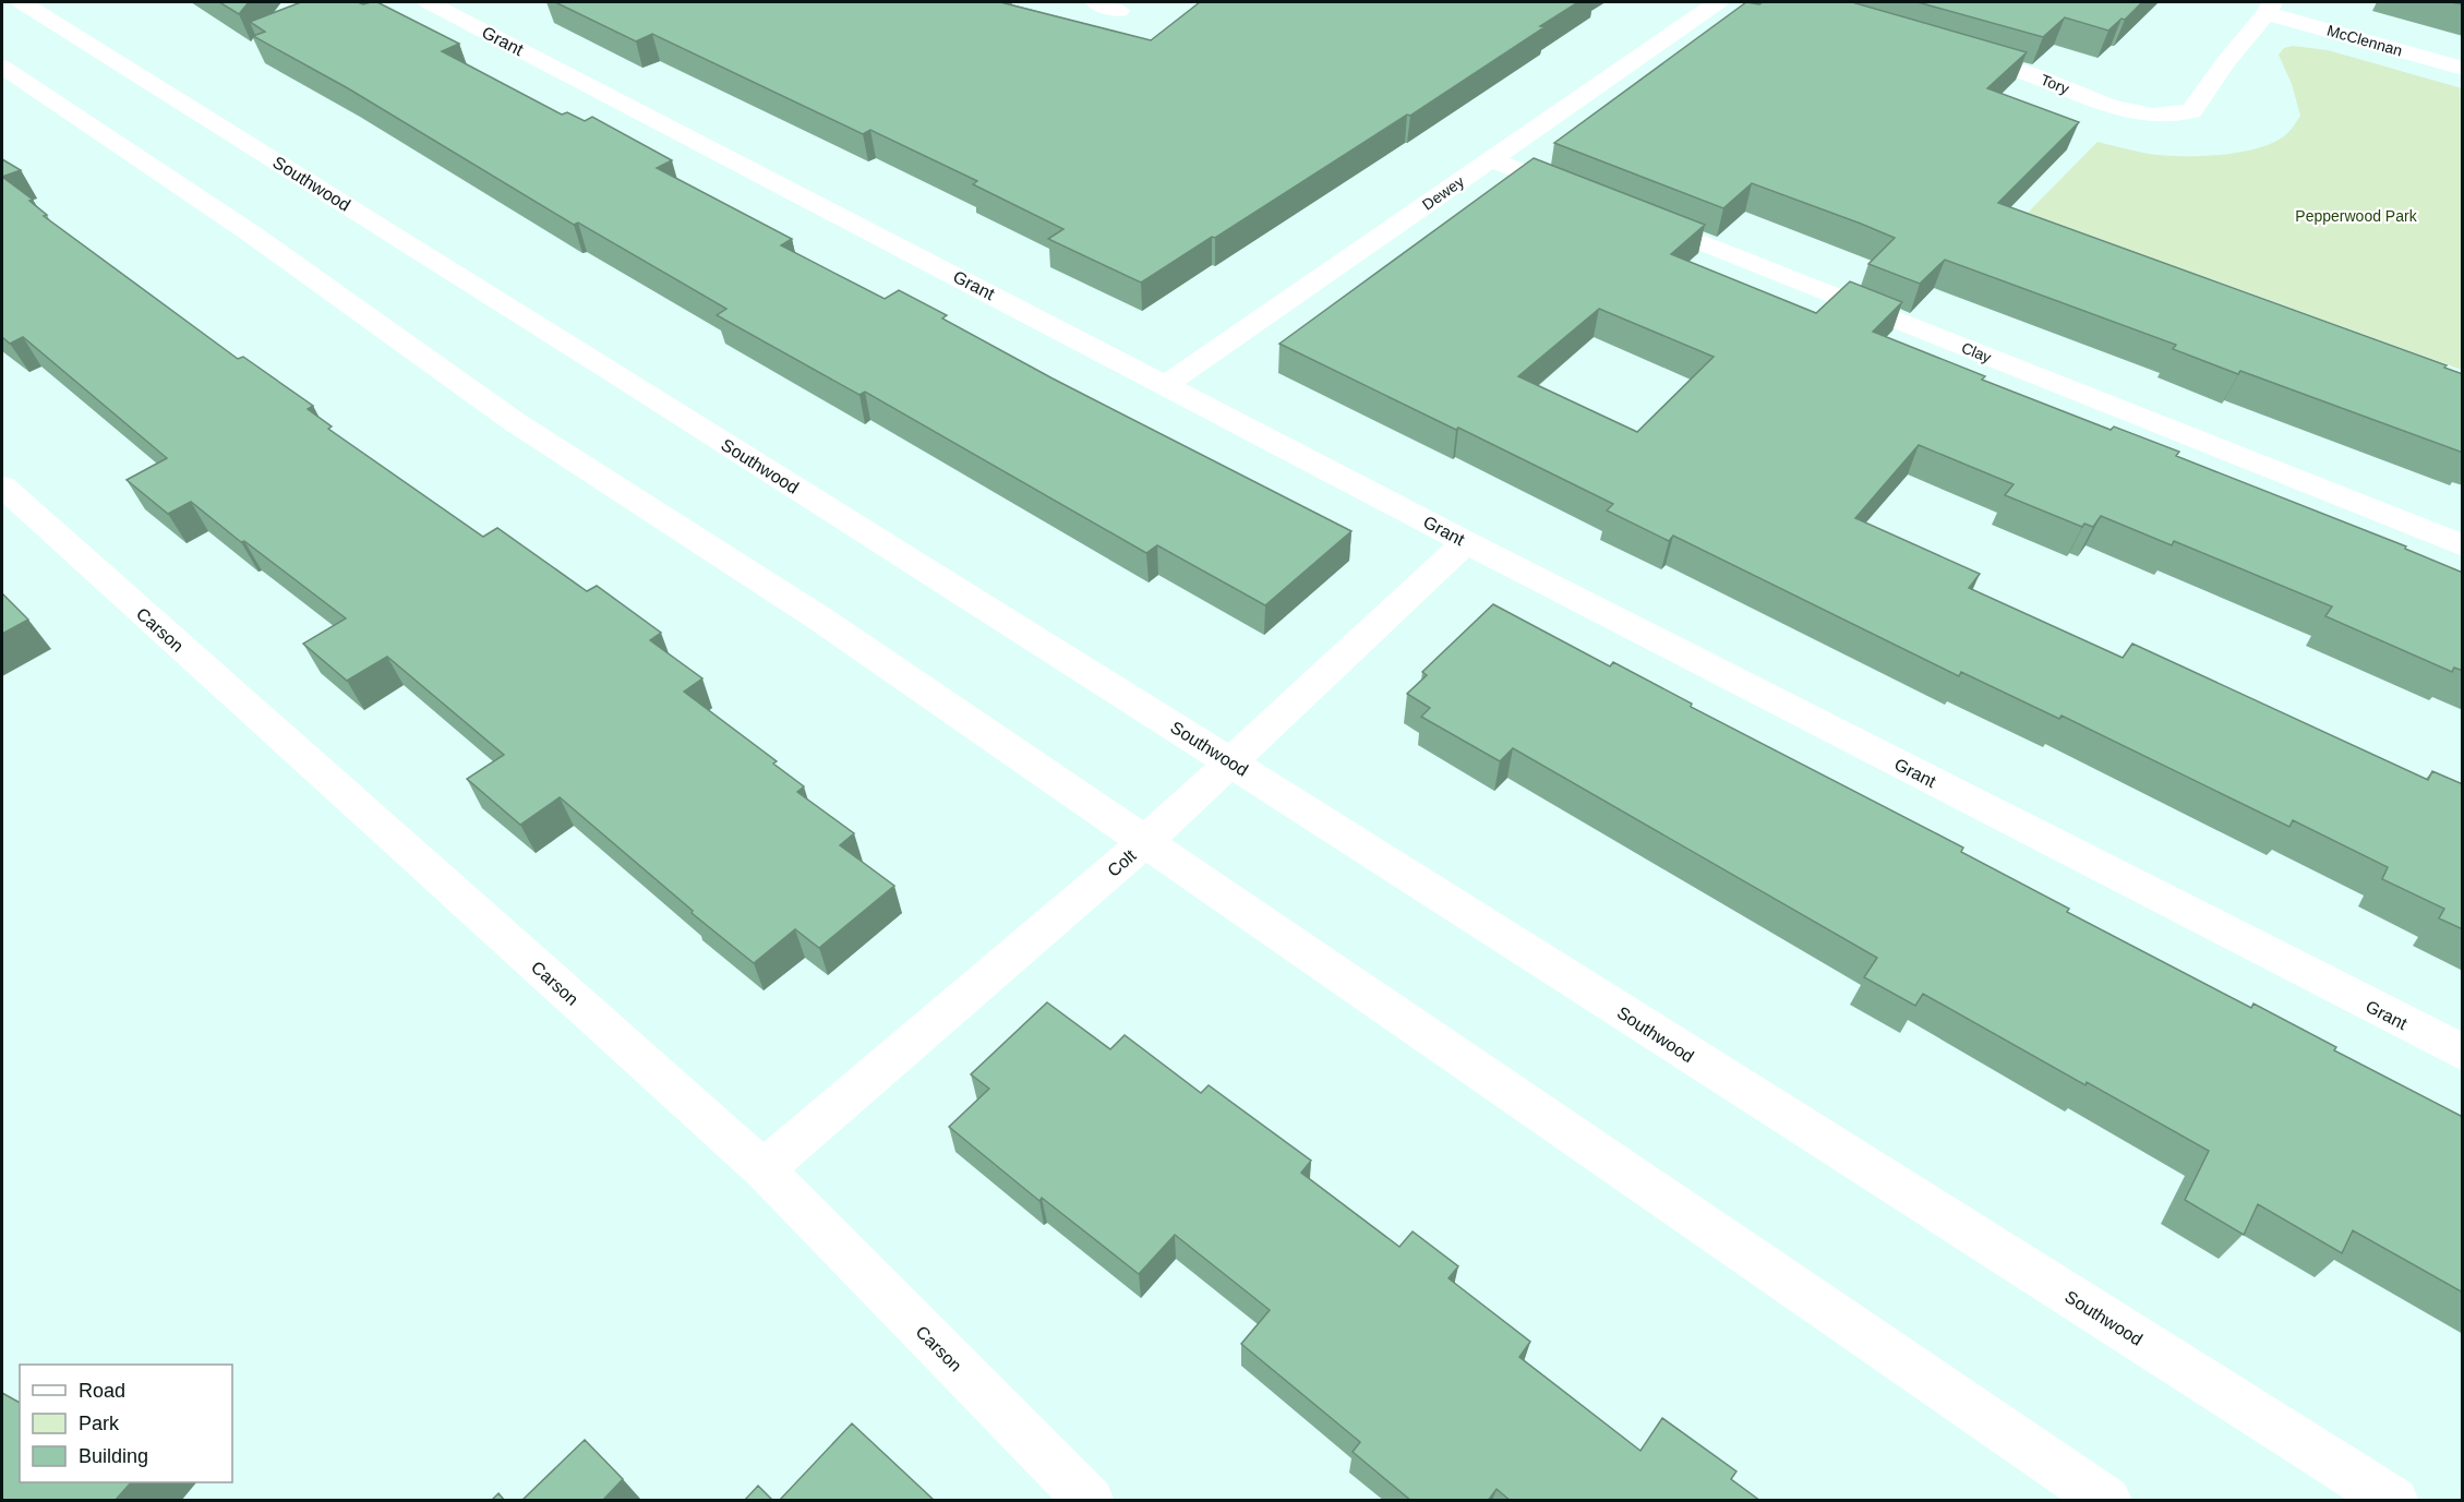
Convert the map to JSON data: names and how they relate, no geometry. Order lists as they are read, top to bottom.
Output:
{
  "streets": {
    "street": [
      "Grant",
      "McClennan",
      "Tory",
      "Southwood",
      "Dewey",
      "Clay",
      "Carson",
      "Colt"
    ]
  },
  "crossings": [
    ["Grant", "Dewey"],
    ["Grant", "Colt"],
    ["McClennan", "Tory"],
    ["Southwood", "Colt"],
    ["Carson", "Colt"]
  ],
  "parks": ["Pepperwood Park"],
  "legend": ["Road", "Park", "Building"]
}
